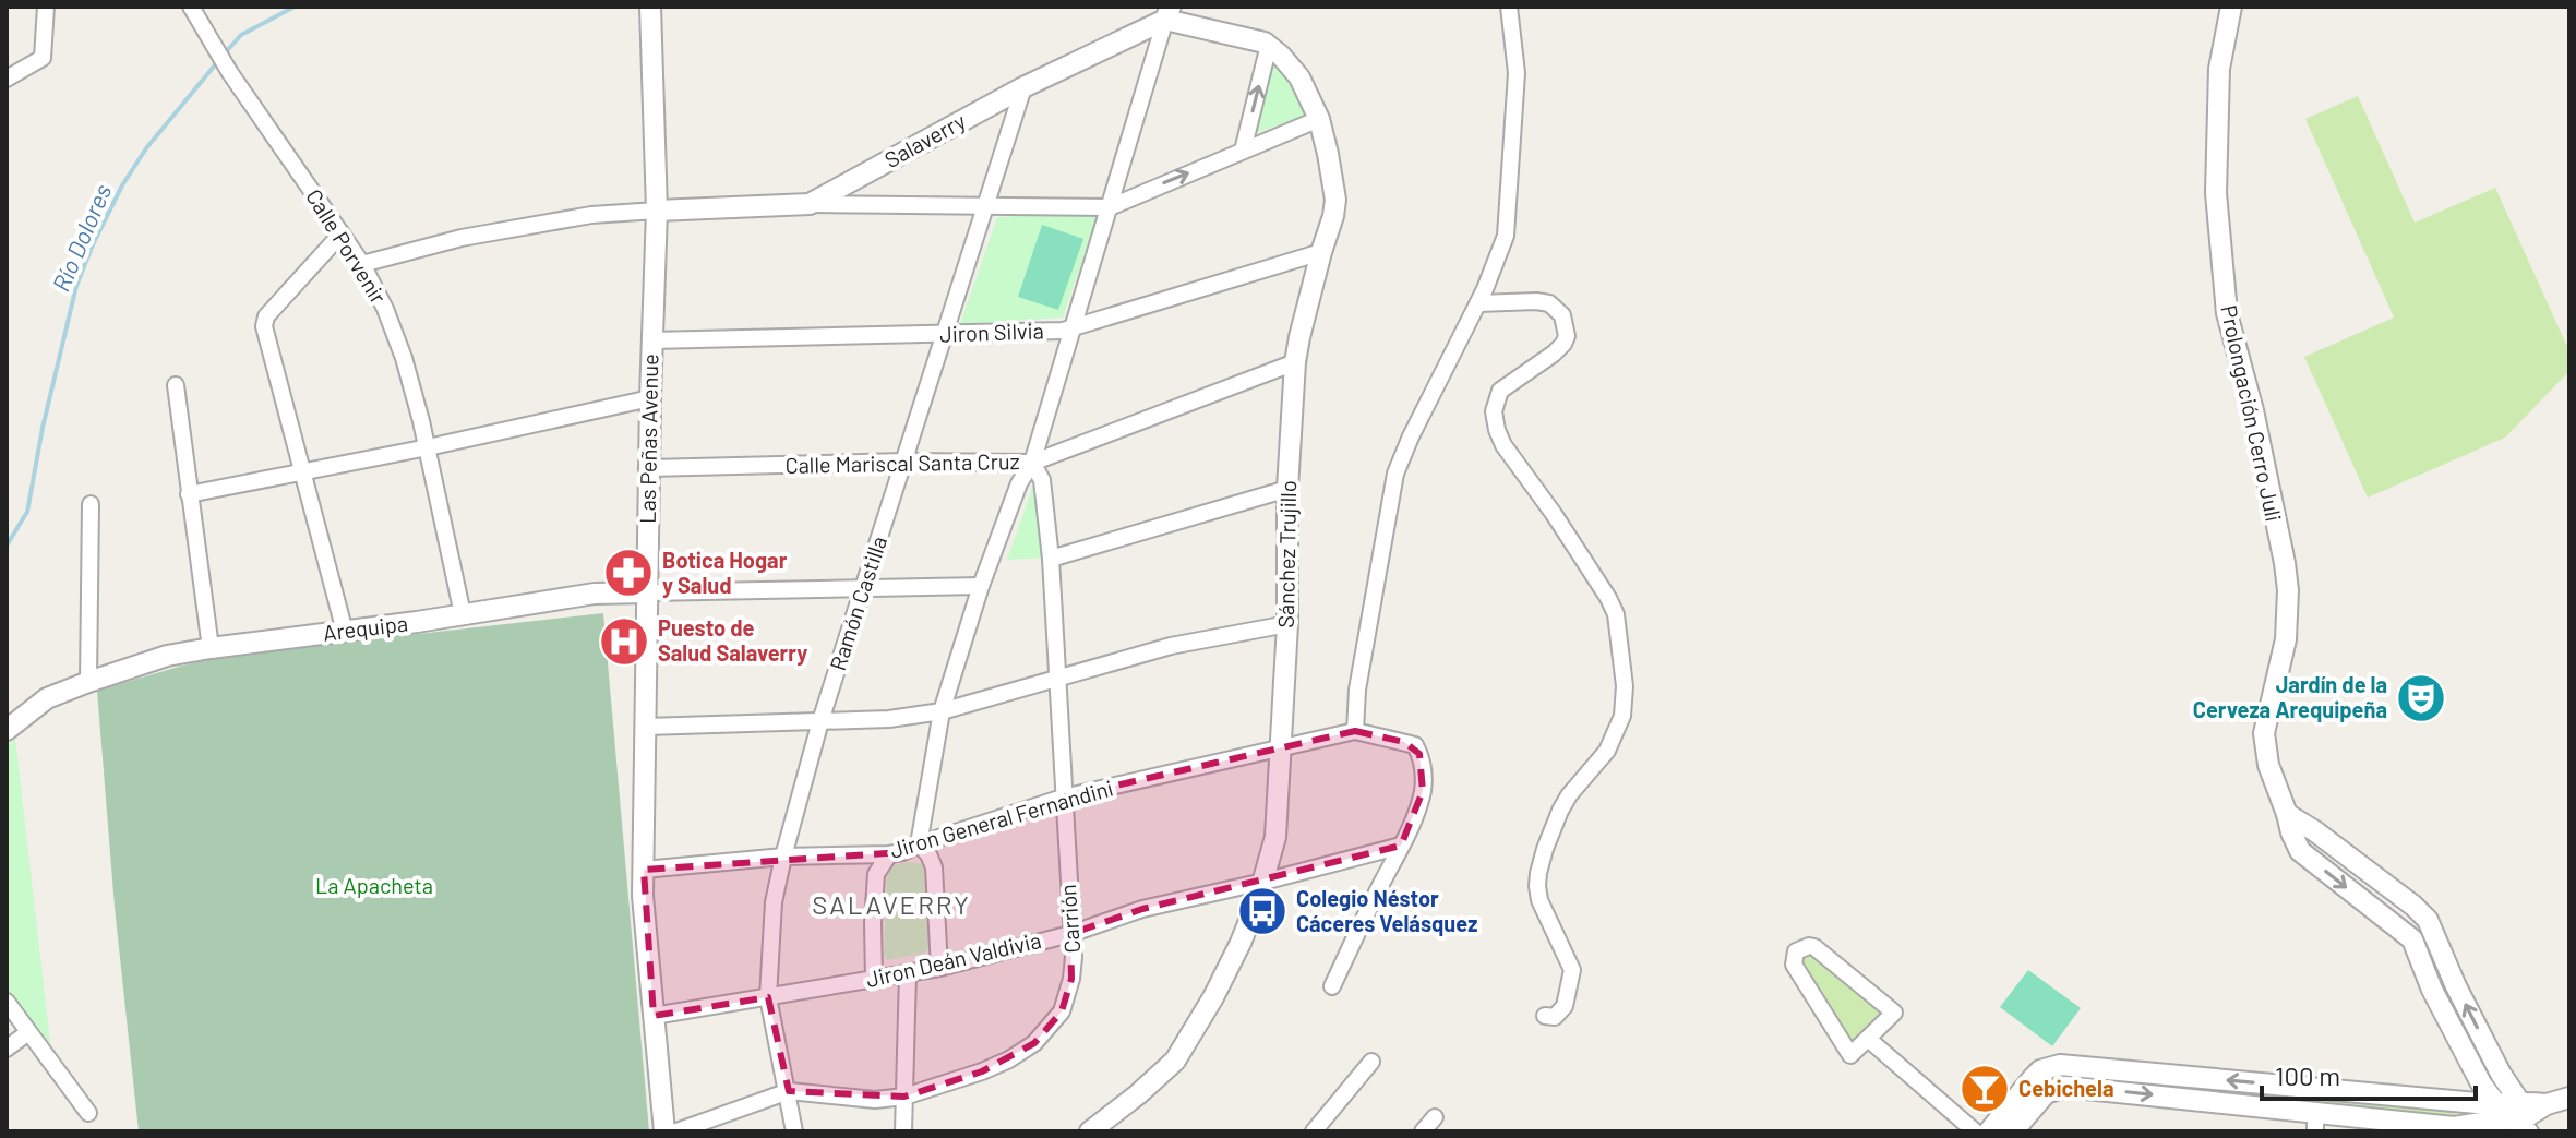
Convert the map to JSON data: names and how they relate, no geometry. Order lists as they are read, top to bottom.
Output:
{
  "streets": {
    "street": [
      "Salaverry",
      "Calle Porvenir",
      "Jiron Silvia",
      "Prolongación Cerro Juli",
      "Las Peñas Avenue",
      "Calle Mariscal Santa Cruz",
      "Sánchez Trujillo",
      "Ramón Castilla",
      "Arequipa",
      "Jiron General Fernandini",
      "Carrión",
      "Jiron Deán Valdivia"
    ]
  },
  "crossings": [
    ["Salaverry", "Las Peñas Avenue"],
    ["Salaverry", "Ramón Castilla"],
    ["Calle Porvenir", "Arequipa"],
    ["Jiron Silvia", "Las Peñas Avenue"],
    ["Jiron Silvia", "Sánchez Trujillo"],
    ["Jiron Silvia", "Ramón Castilla"],
    ["Las Peñas Avenue", "Calle Mariscal Santa Cruz"],
    ["Las Peñas Avenue", "Arequipa"],
    ["Las Peñas Avenue", "Jiron General Fernandini"],
    ["Las Peñas Avenue", "Jiron Deán Valdivia"],
    ["Calle Mariscal Santa Cruz", "Sánchez Trujillo"],
    ["Calle Mariscal Santa Cruz", "Ramón Castilla"],
    ["Calle Mariscal Santa Cruz", "Carrión"],
    ["Sánchez Trujillo", "Jiron General Fernandini"],
    ["Sánchez Trujillo", "Jiron Deán Valdivia"],
    ["Ramón Castilla", "Jiron General Fernandini"],
    ["Ramón Castilla", "Carrión"],
    ["Ramón Castilla", "Jiron Deán Valdivia"],
    ["Jiron General Fernandini", "Carrión"],
    ["Carrión", "Jiron Deán Valdivia"]
  ],
  "districts": ["SALAVERRY"],
  "water": ["Río Dolores"],
  "parks": ["La Apacheta"],
  "places": {
    "pharmacy": ["Botica Hogar y Salud"],
    "hospital": ["Puesto de Salud Salaverry"],
    "theatre": ["Jardín de la Cerveza Arequipeña"],
    "bus stop": ["Colegio Néstor Cáceres Velásquez"],
    "bar": ["Cebichela"]
  },
  "scale_bar": "100 m"
}
